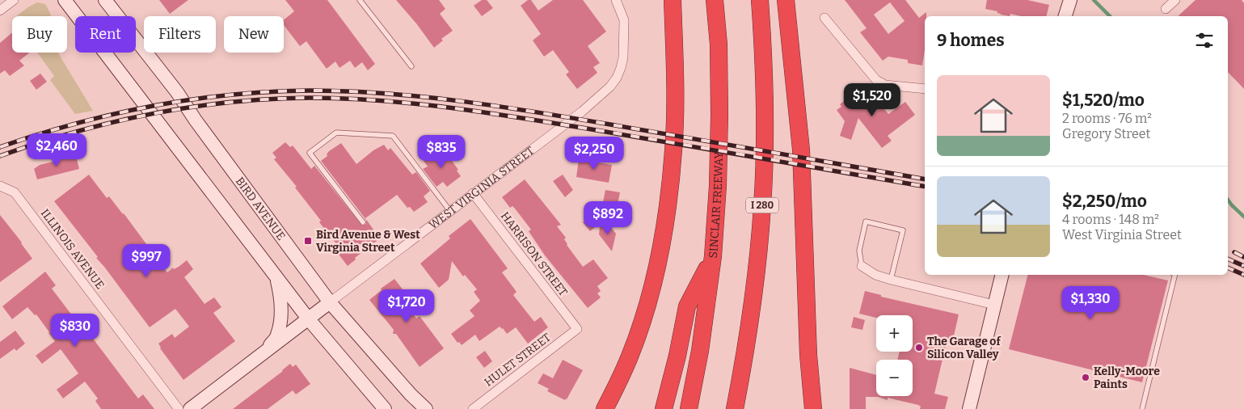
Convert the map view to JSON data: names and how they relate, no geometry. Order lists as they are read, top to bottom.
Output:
{
  "streets": {
    "highway": ["SINCLAIR FREEWAY", "I 280"],
    "main road": ["WEST VIRGINIA STREET", "BIRD AVENUE"],
    "street": ["ILLINOIS AVENUE", "HARRISON STREET", "HULET STREET"]
  },
  "crossings": [
    ["WEST VIRGINIA STREET", "BIRD AVENUE"],
    ["WEST VIRGINIA STREET", "HARRISON STREET"],
    ["HARRISON STREET", "HULET STREET"]
  ],
  "places": {
    "transit": ["Bird Avenue & West Virginia Street"],
    "other": ["The Garage of Silicon Valley", "Kelly-Moore Paints"]
  },
  "page": {
    "chip": [
      "Buy",
      "Rent",
      "Filters",
      "New"
    ],
    "heading": "9 homes",
    "list": [
      {
        "name": "$1,520/mo",
        "note": "2 rooms · 76 m² · Gregory Street"
      },
      {
        "name": "$2,250/mo",
        "note": "4 rooms · 148 m² · West Virginia Street"
      }
    ],
    "price": [
      "$1,520",
      "$2,460",
      "$835",
      "$2,250",
      "$892",
      "$997",
      "$1,330",
      "$1,720",
      "$830"
    ],
    "map_buttons": ["+", "−"]
  }
}
